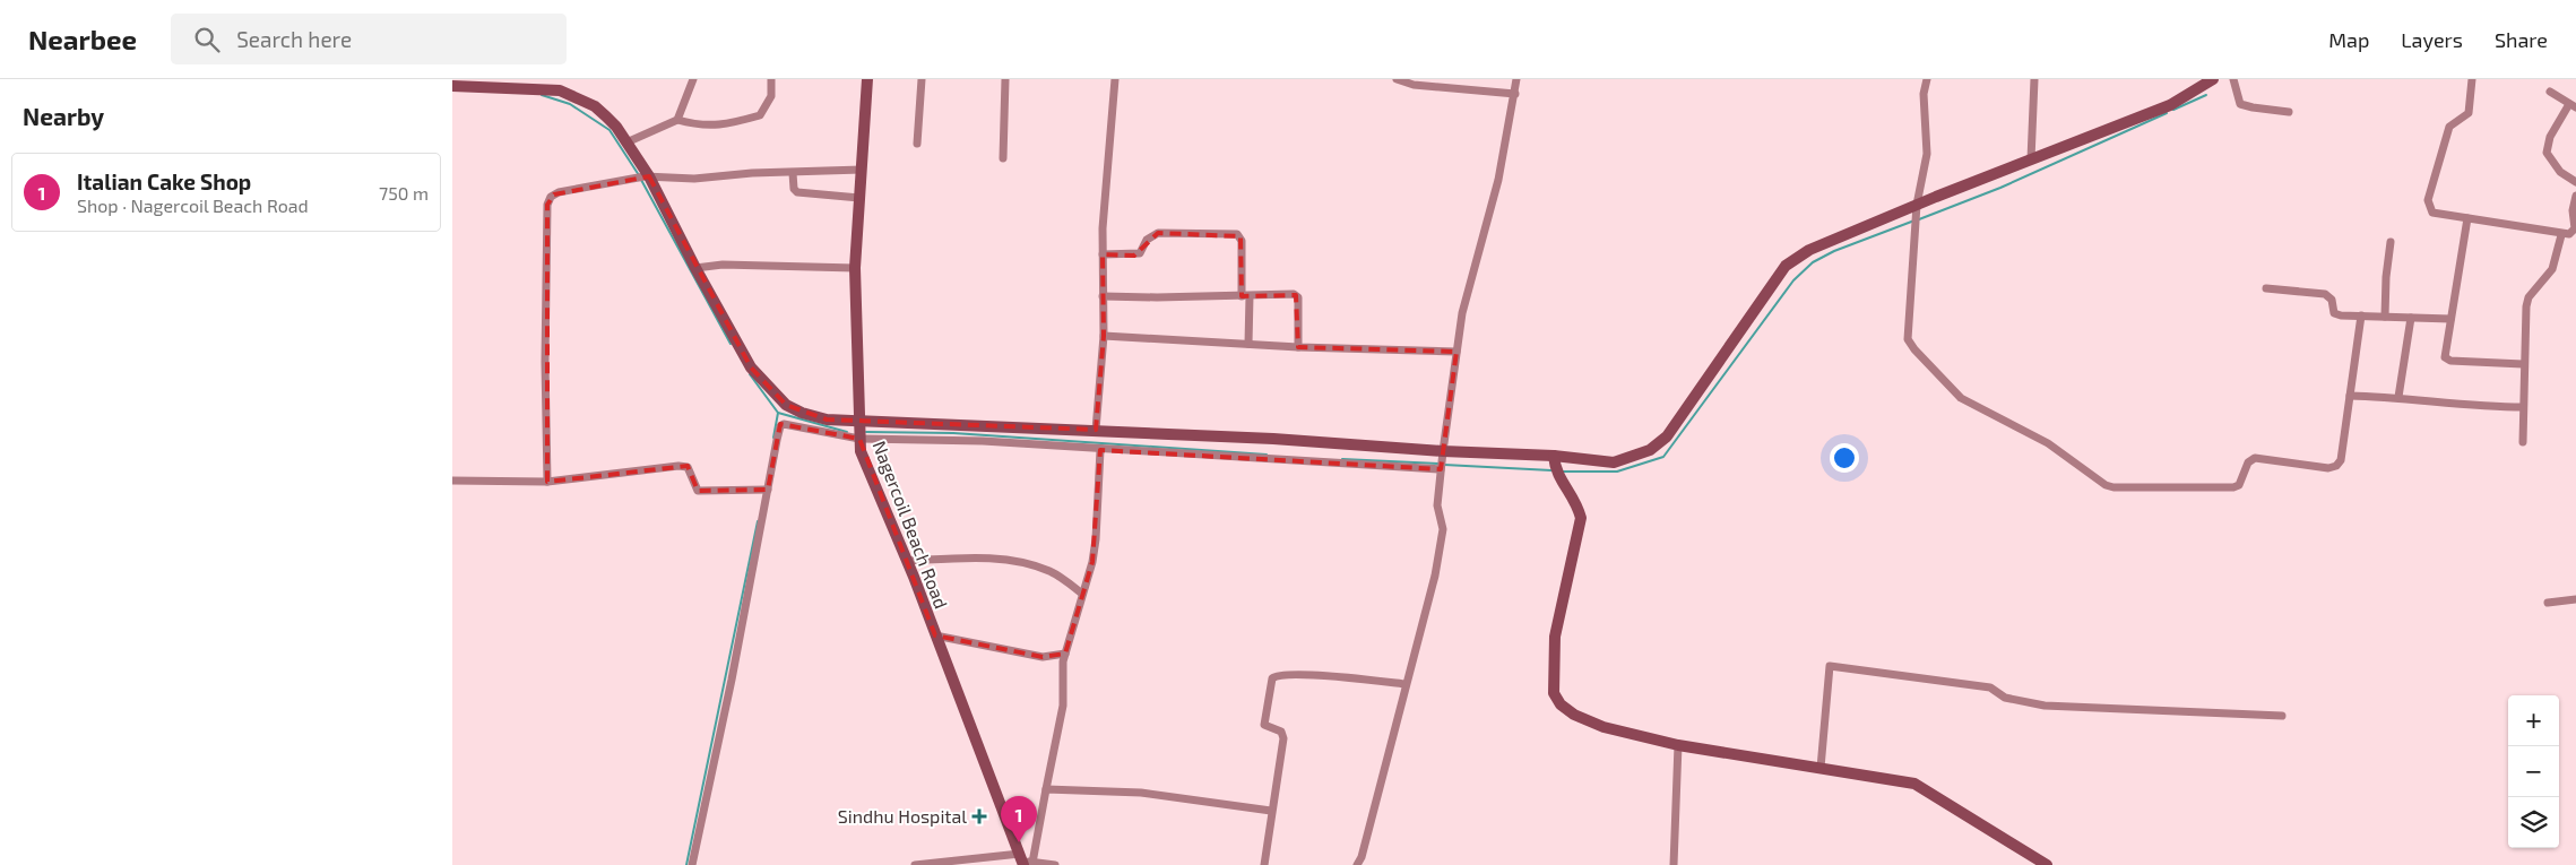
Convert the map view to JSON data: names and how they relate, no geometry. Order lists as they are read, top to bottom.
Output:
{
  "streets": {
    "street": ["Nagercoil Beach Road"]
  },
  "places": {
    "health": ["Sindhu Hospital"]
  },
  "page": {
    "header": "Nearbee",
    "search": "Search here",
    "nav": ["Map", "Layers", "Share"],
    "heading": "Nearby",
    "list": [
      {
        "mark": "1",
        "name": "Italian Cake Shop",
        "note": "Shop · Nagercoil Beach Road",
        "value": "750 m"
      }
    ],
    "map_buttons": ["+", "−"],
    "pins": "1"
  }
}
